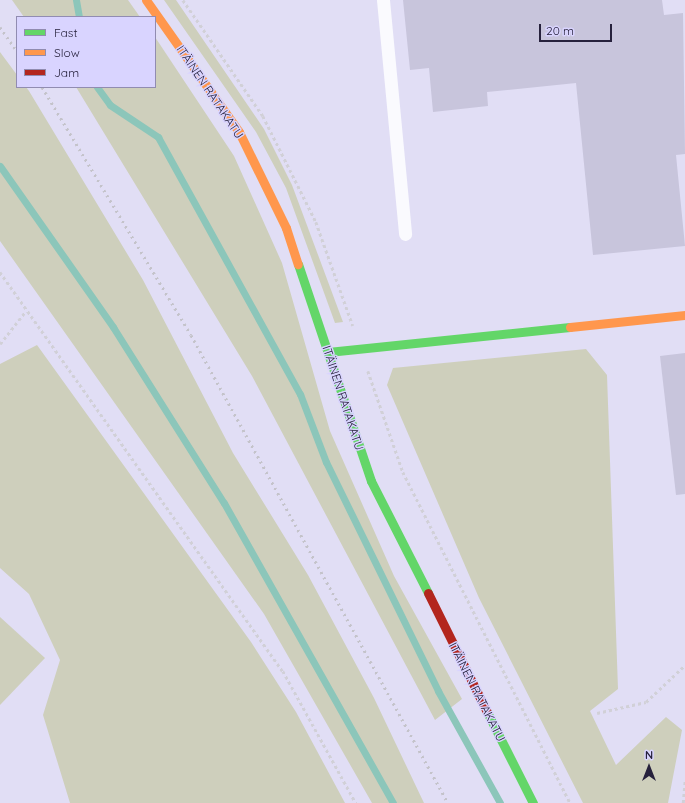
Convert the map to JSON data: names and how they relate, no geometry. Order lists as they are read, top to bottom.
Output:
{
  "streets": {
    "street": ["ITÄINEN RATAKATU"]
  },
  "legend": ["Fast", "Slow", "Jam"],
  "scale_bar": "20 m",
  "north": "top"
}
